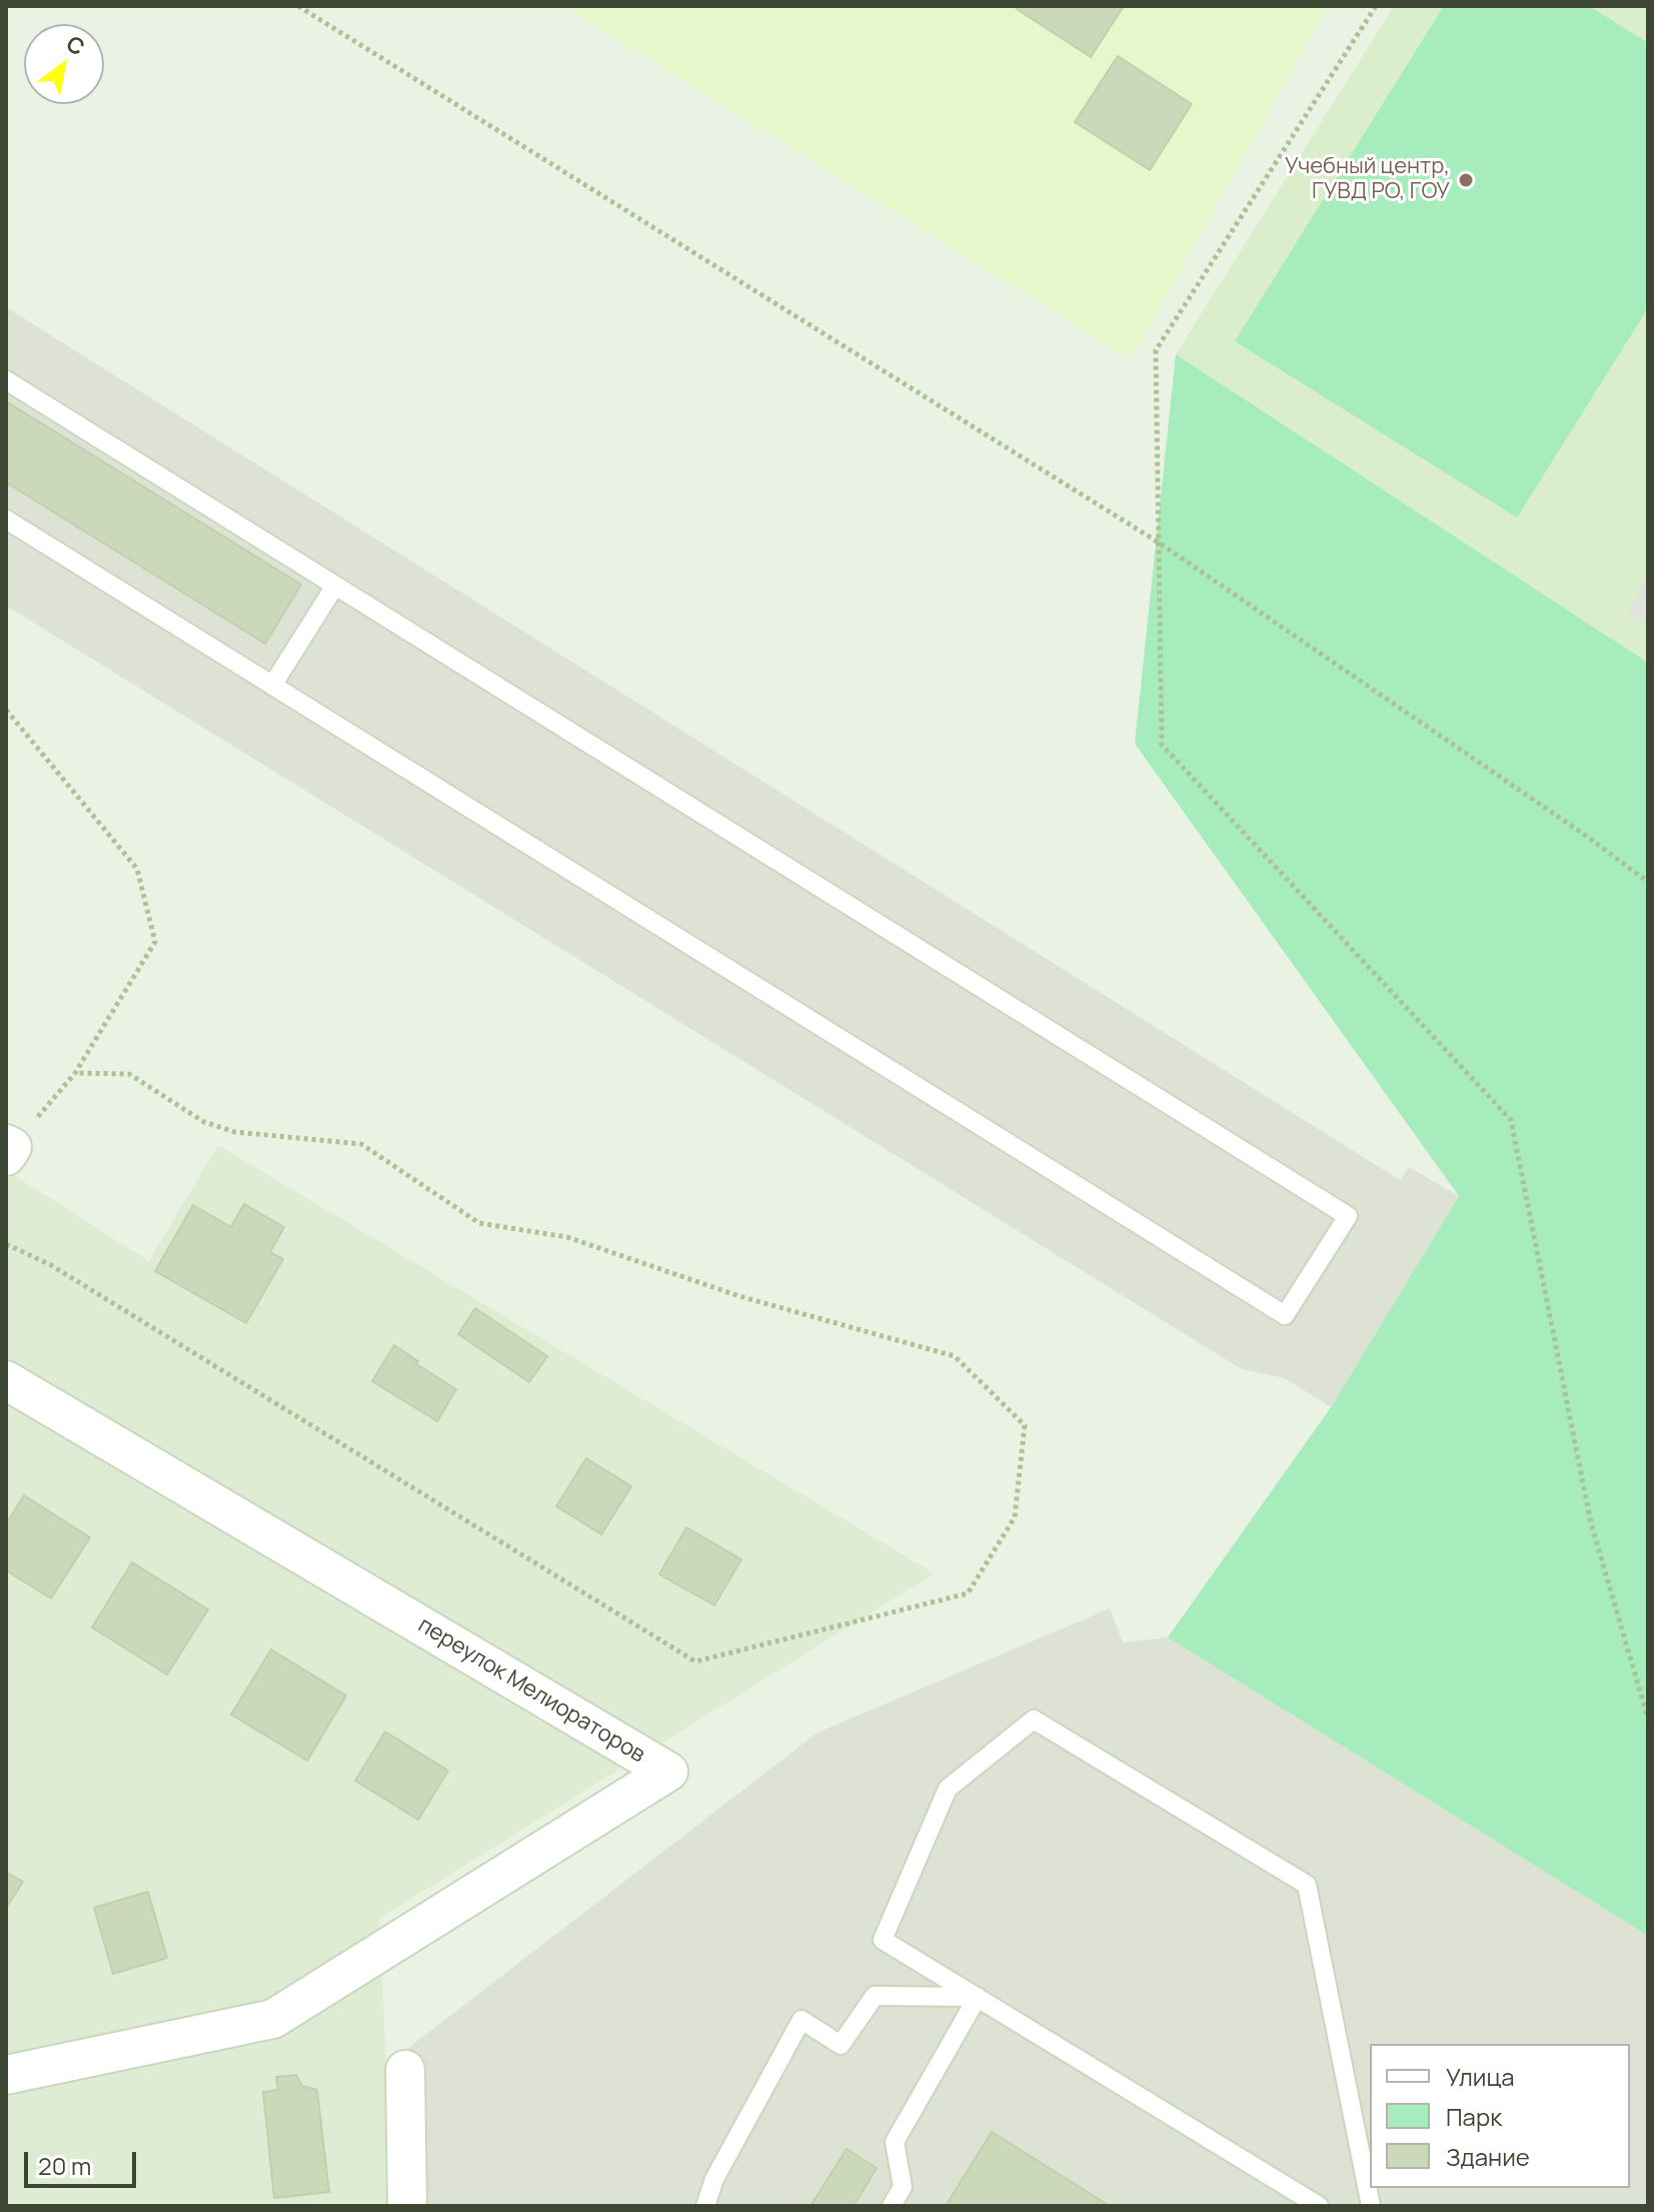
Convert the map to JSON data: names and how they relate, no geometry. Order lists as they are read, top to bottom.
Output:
{
  "streets": {
    "street": ["переулок Мелиораторов"]
  },
  "places": ["Учебный центр, ГУВД РО, ГОУ"],
  "legend": ["Улица", "Парк", "Здание"],
  "scale_bar": "20 m",
  "north": "top right"
}
